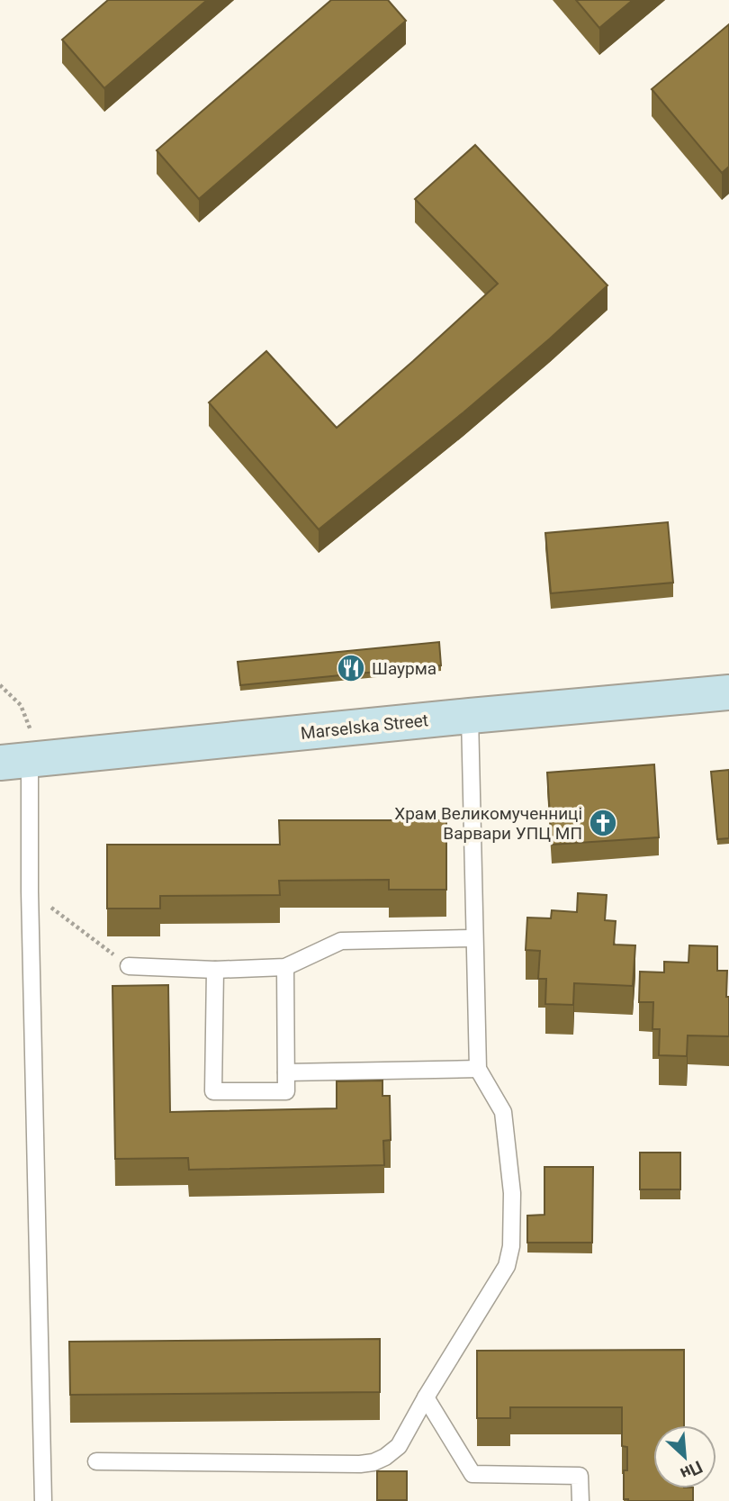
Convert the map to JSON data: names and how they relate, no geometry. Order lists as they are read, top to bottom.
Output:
{
  "streets": {
    "street": ["Marselska Street"]
  },
  "places": {
    "restaurant": ["Шаурма"],
    "church": ["Храм Великомученниці Варвари УПЦ МП"]
  },
  "north": "bottom right"
}
